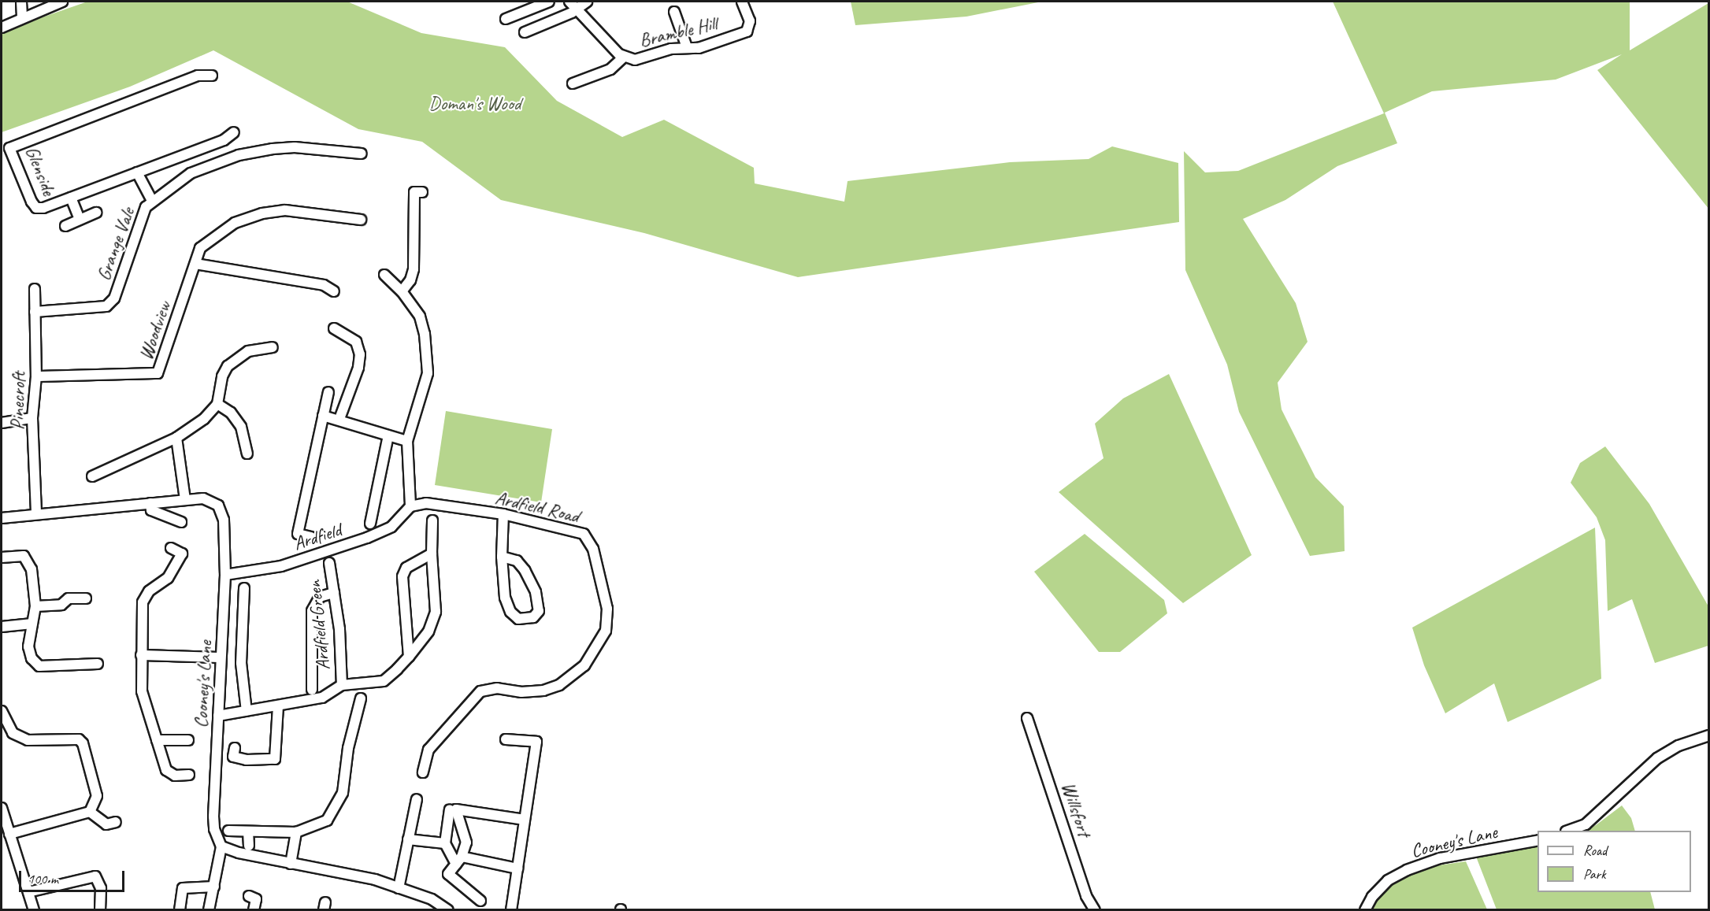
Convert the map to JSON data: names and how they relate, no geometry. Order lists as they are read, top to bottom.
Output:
{
  "streets": {
    "street": [
      "Bramble Hill",
      "Glenside",
      "Grange Vale",
      "Woodview",
      "Pinecroft",
      "Ardfield Road",
      "Ardfield",
      "Ardfield Green",
      "Cooney's Lane",
      "Willsfort"
    ]
  },
  "crossings": [
    ["Grange Vale", "Pinecroft"],
    ["Woodview", "Pinecroft"],
    ["Pinecroft", "Cooney's Lane"],
    ["Ardfield Road", "Ardfield"],
    ["Ardfield", "Cooney's Lane"]
  ],
  "parks": ["Doman's Wood"],
  "legend": ["Road", "Park"],
  "scale_bar": "100 m"
}
